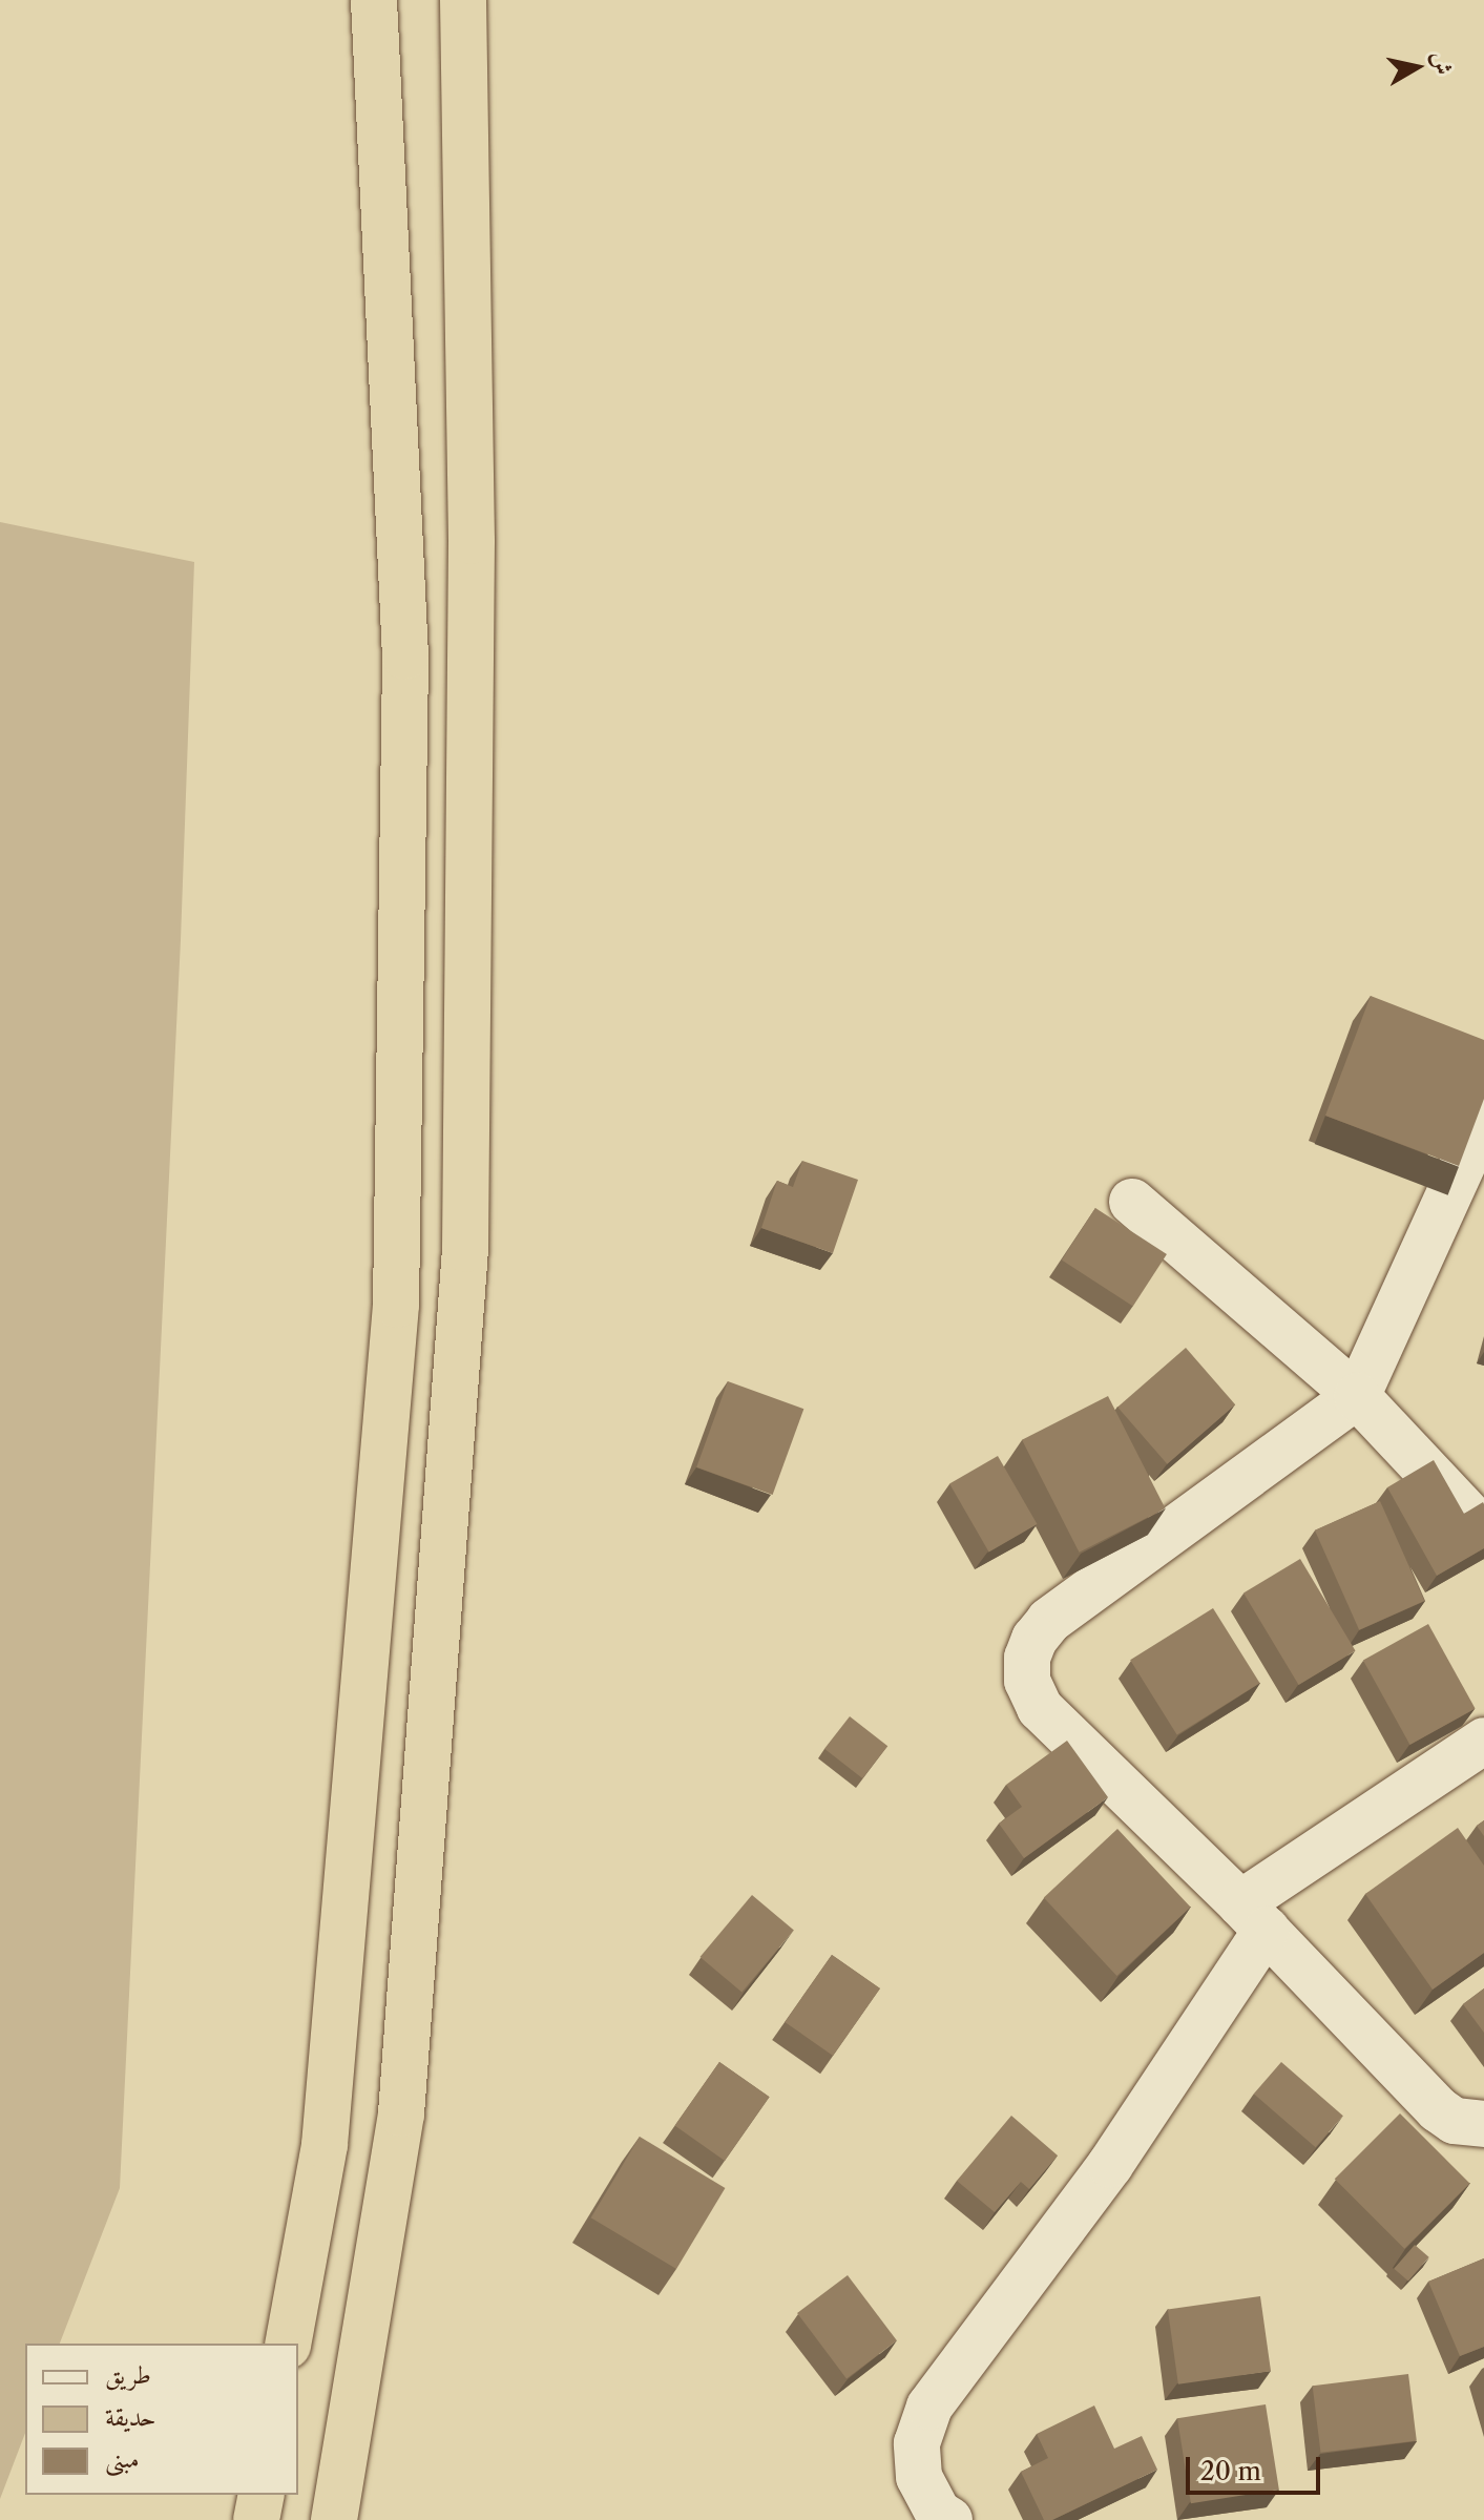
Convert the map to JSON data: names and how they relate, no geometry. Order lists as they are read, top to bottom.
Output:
{
  "legend": ["طريق", "حديقة", "مبنى"],
  "scale_bar": "20 m",
  "north": "right"
}
